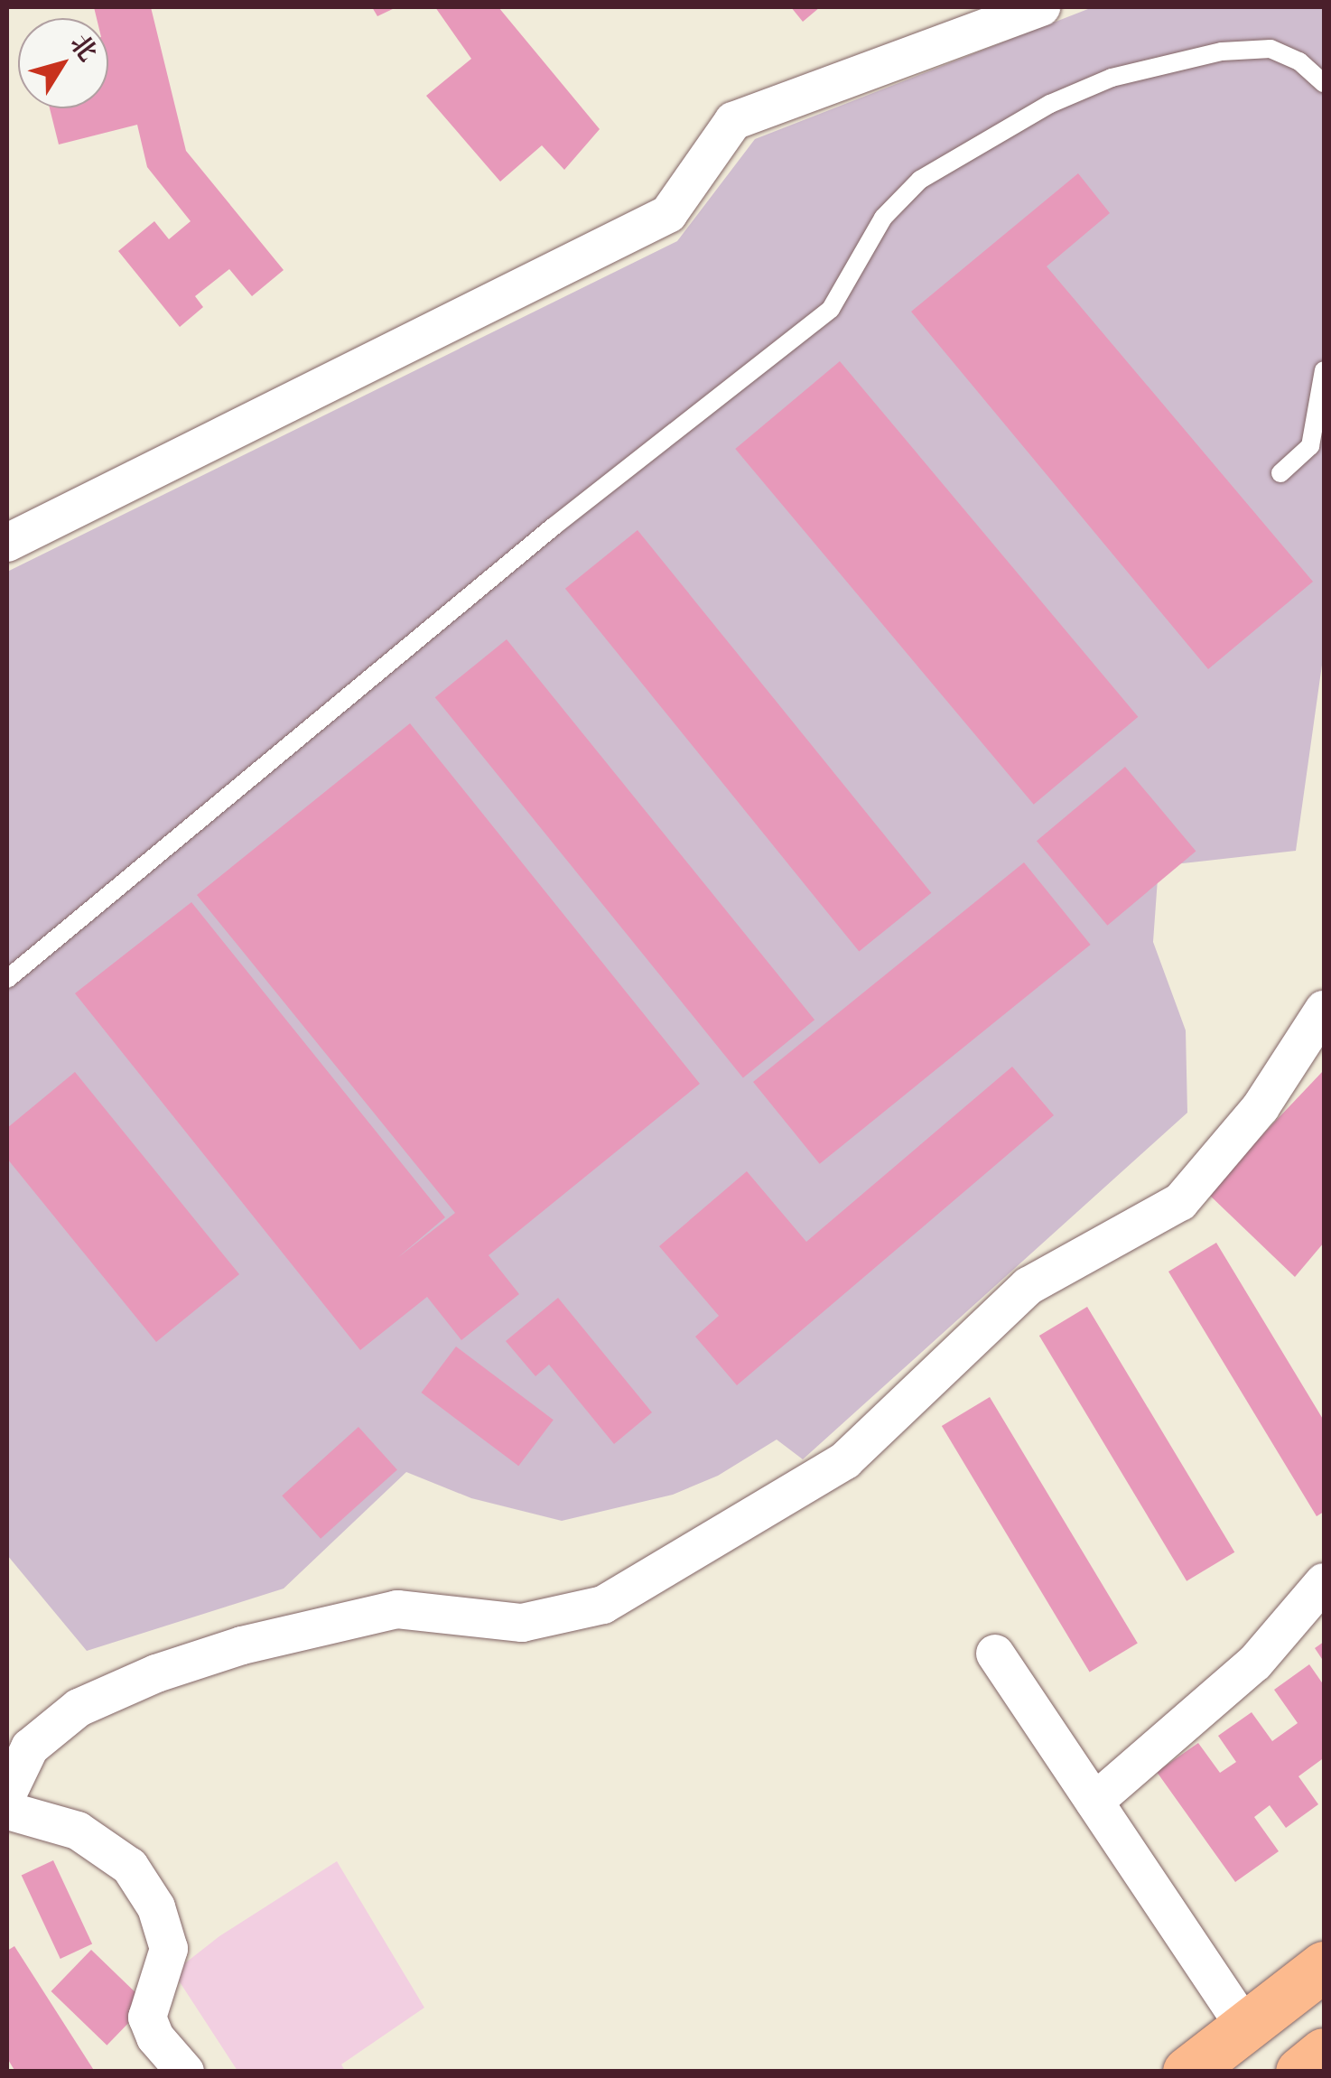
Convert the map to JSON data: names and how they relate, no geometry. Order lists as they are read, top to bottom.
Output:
{
  "north": "top right"
}
